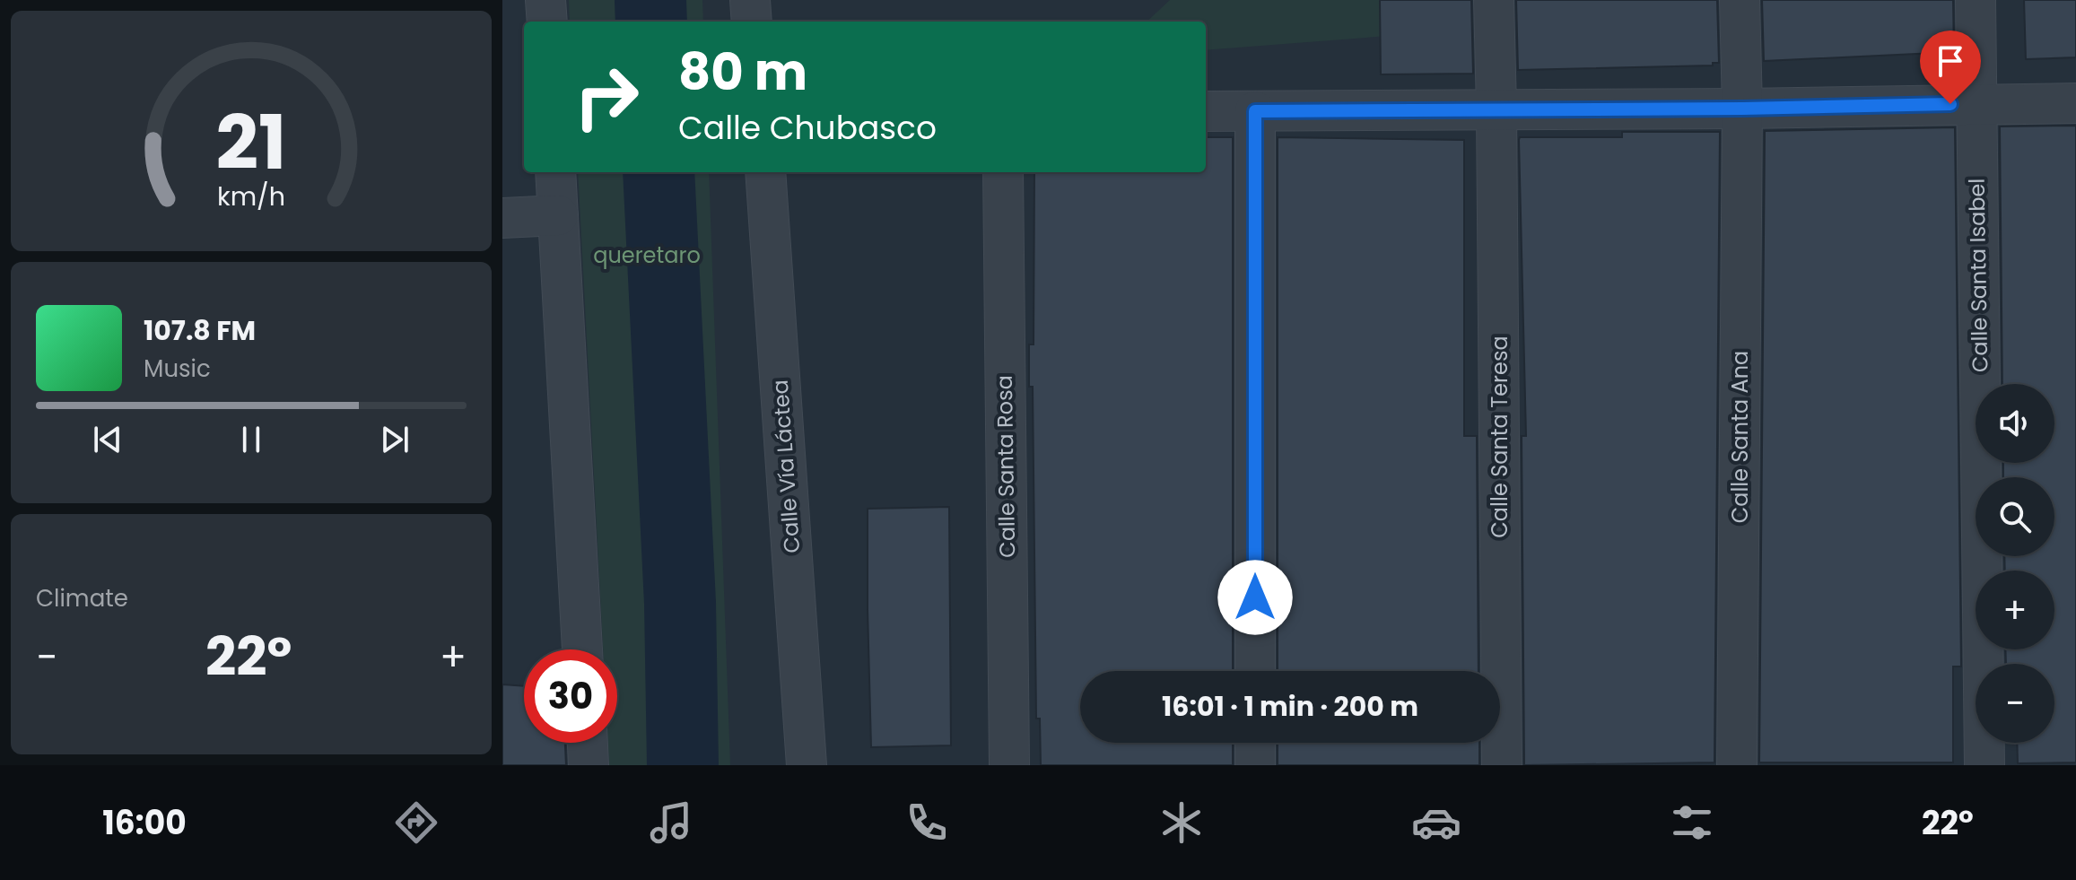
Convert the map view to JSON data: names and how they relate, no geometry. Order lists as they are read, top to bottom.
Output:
{
  "streets": {
    "street": [
      "Calle Santa Isabel",
      "Calle Santa Teresa",
      "Calle Santa Ana",
      "Calle Vía Láctea",
      "Calle Santa Rosa"
    ]
  },
  "parks": ["queretaro"],
  "page": {
    "turn": ["80 m", "Calle Chubasco"],
    "song": ["107.8 FM", "Music"],
    "map_buttons": ["+", "−"],
    "tile": "Climate",
    "heat": ["−", "22°", "+"],
    "limit": "30",
    "trip": "16:01 · 1 min · 200 m",
    "tabs": ["16:00", "22°"],
    "gauge": ["21", "km/h"]
  }
}
